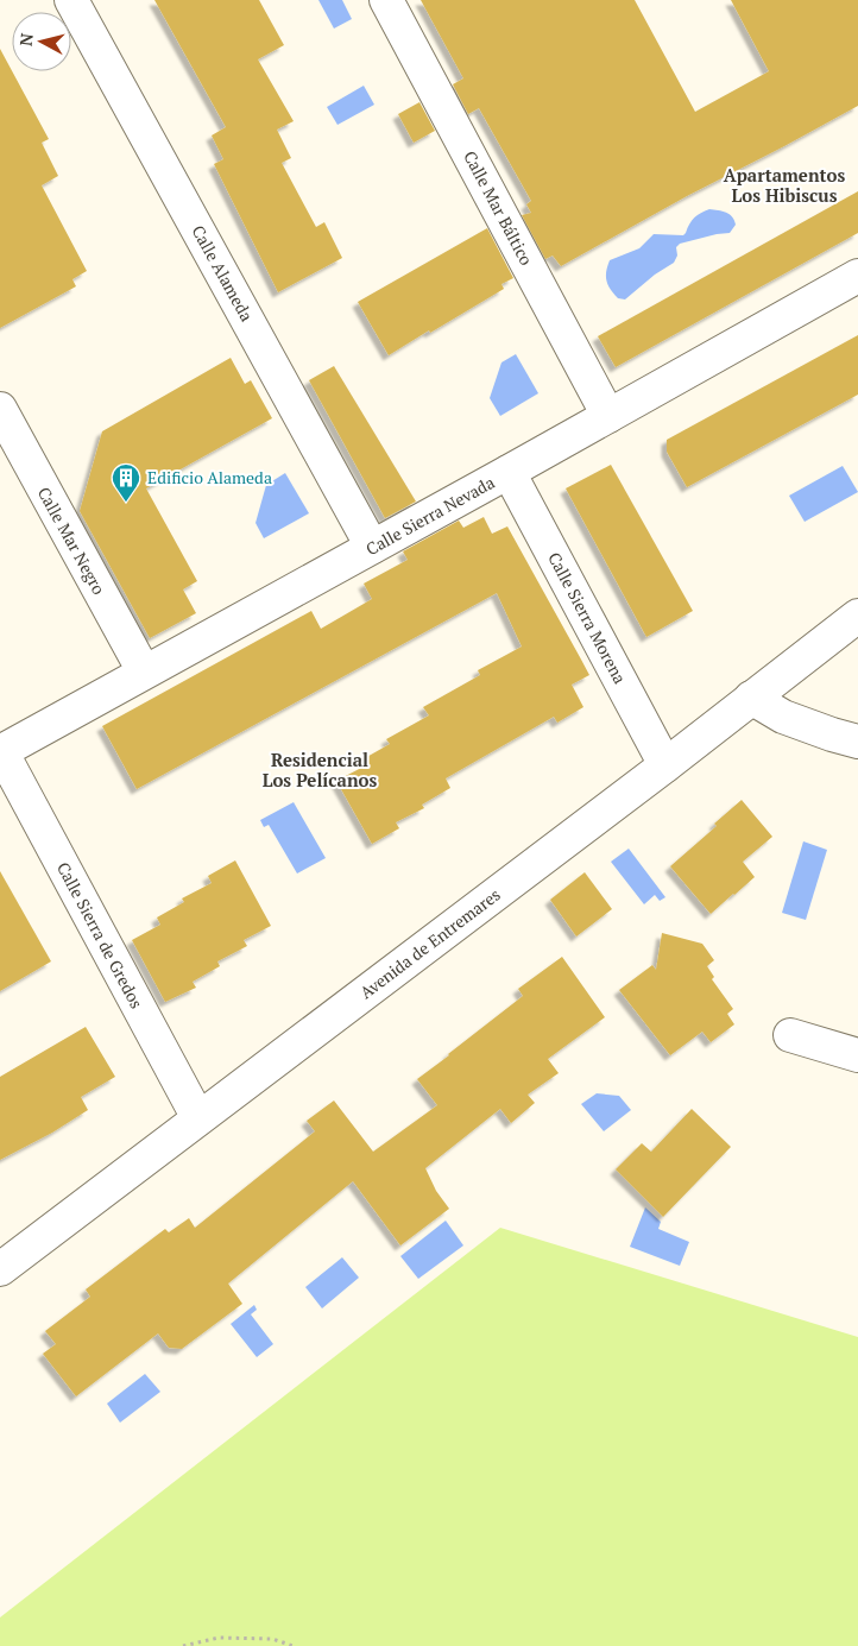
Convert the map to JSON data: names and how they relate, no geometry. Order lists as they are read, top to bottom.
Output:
{
  "streets": {
    "street": [
      "Calle Mar Báltico",
      "Calle Alameda",
      "Calle Sierra Nevada",
      "Calle Mar Negro",
      "Calle Sierra Morena",
      "Calle Sierra de Gredos",
      "Avenida de Entremares"
    ]
  },
  "crossings": [
    ["Calle Mar Báltico", "Calle Sierra Nevada"],
    ["Calle Alameda", "Calle Sierra Nevada"],
    ["Calle Sierra Nevada", "Calle Mar Negro"],
    ["Calle Sierra Nevada", "Calle Sierra Morena"],
    ["Calle Sierra Nevada", "Calle Sierra de Gredos"],
    ["Calle Sierra Morena", "Avenida de Entremares"],
    ["Calle Sierra de Gredos", "Avenida de Entremares"]
  ],
  "districts": ["Apartamentos Los Hibiscus", "Residencial Los Pelícanos"],
  "places": {
    "building": ["Edificio Alameda"]
  },
  "north": "left"
}
